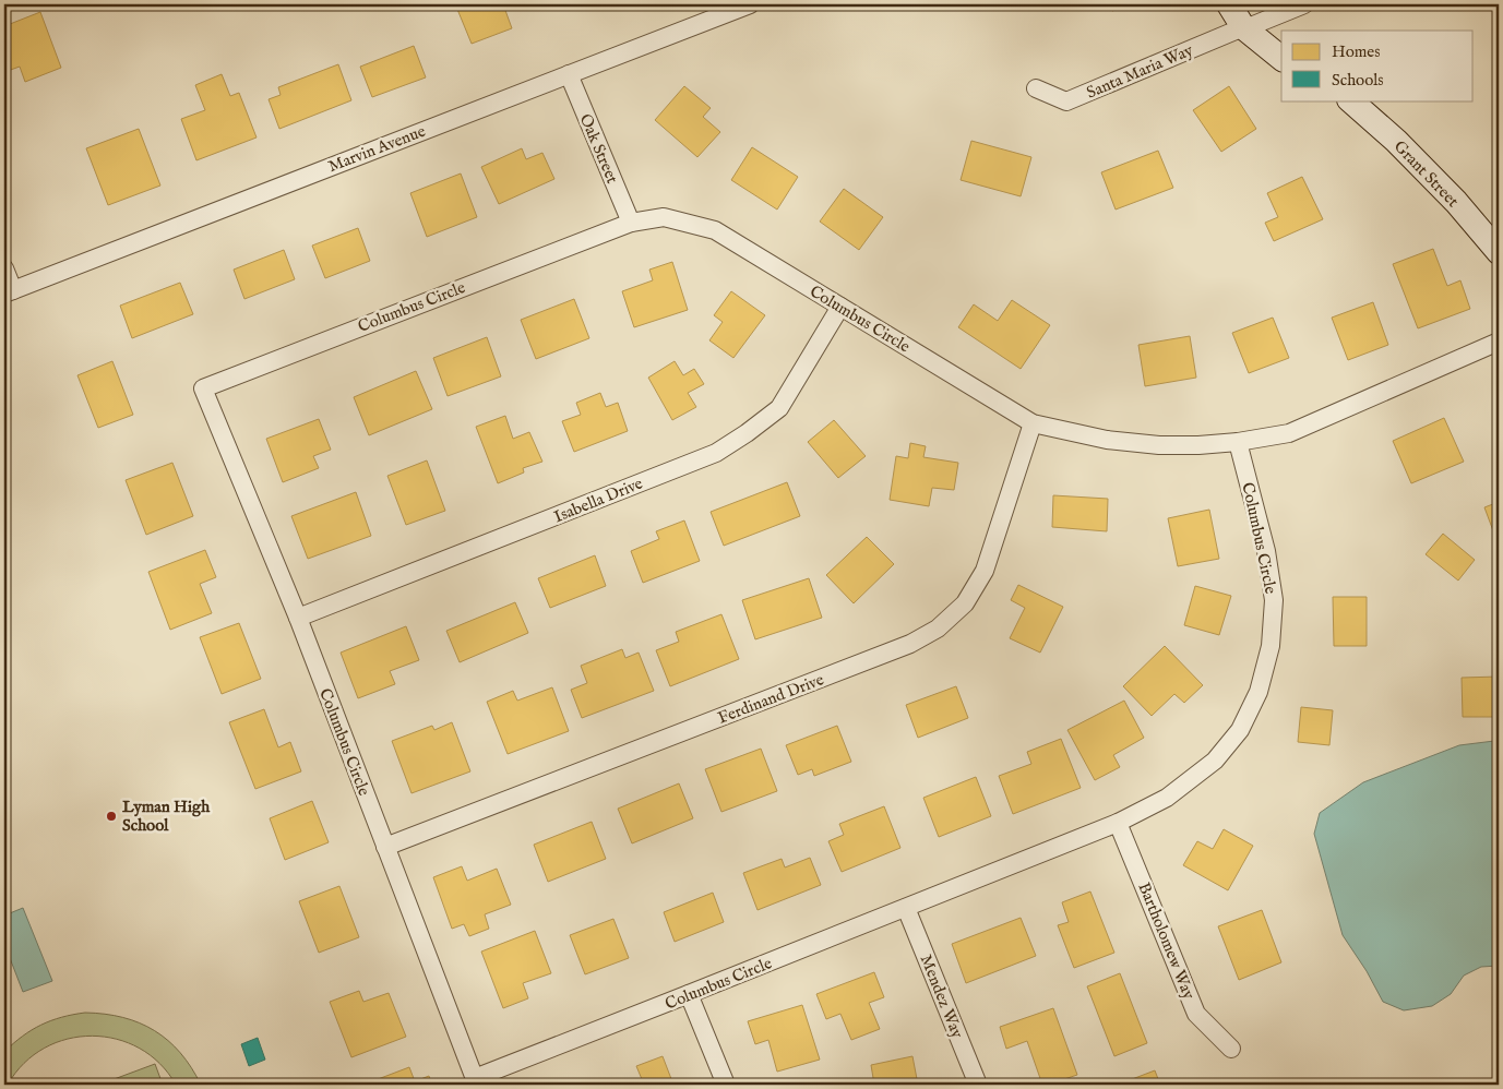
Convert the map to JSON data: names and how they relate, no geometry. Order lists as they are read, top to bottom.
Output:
{
  "streets": {
    "street": [
      "Santa Maria Way",
      "Marvin Avenue",
      "Oak Street",
      "Grant Street",
      "Columbus Circle",
      "Isabella Drive",
      "Ferdinand Drive",
      "Bartholomew Way",
      "Mendez Way"
    ]
  },
  "crossings": [
    ["Marvin Avenue", "Oak Street"],
    ["Oak Street", "Columbus Circle"],
    ["Columbus Circle", "Isabella Drive"],
    ["Columbus Circle", "Ferdinand Drive"],
    ["Columbus Circle", "Bartholomew Way"],
    ["Columbus Circle", "Mendez Way"]
  ],
  "places": ["Lyman High School"],
  "legend": ["Homes", "Schools"]
}
